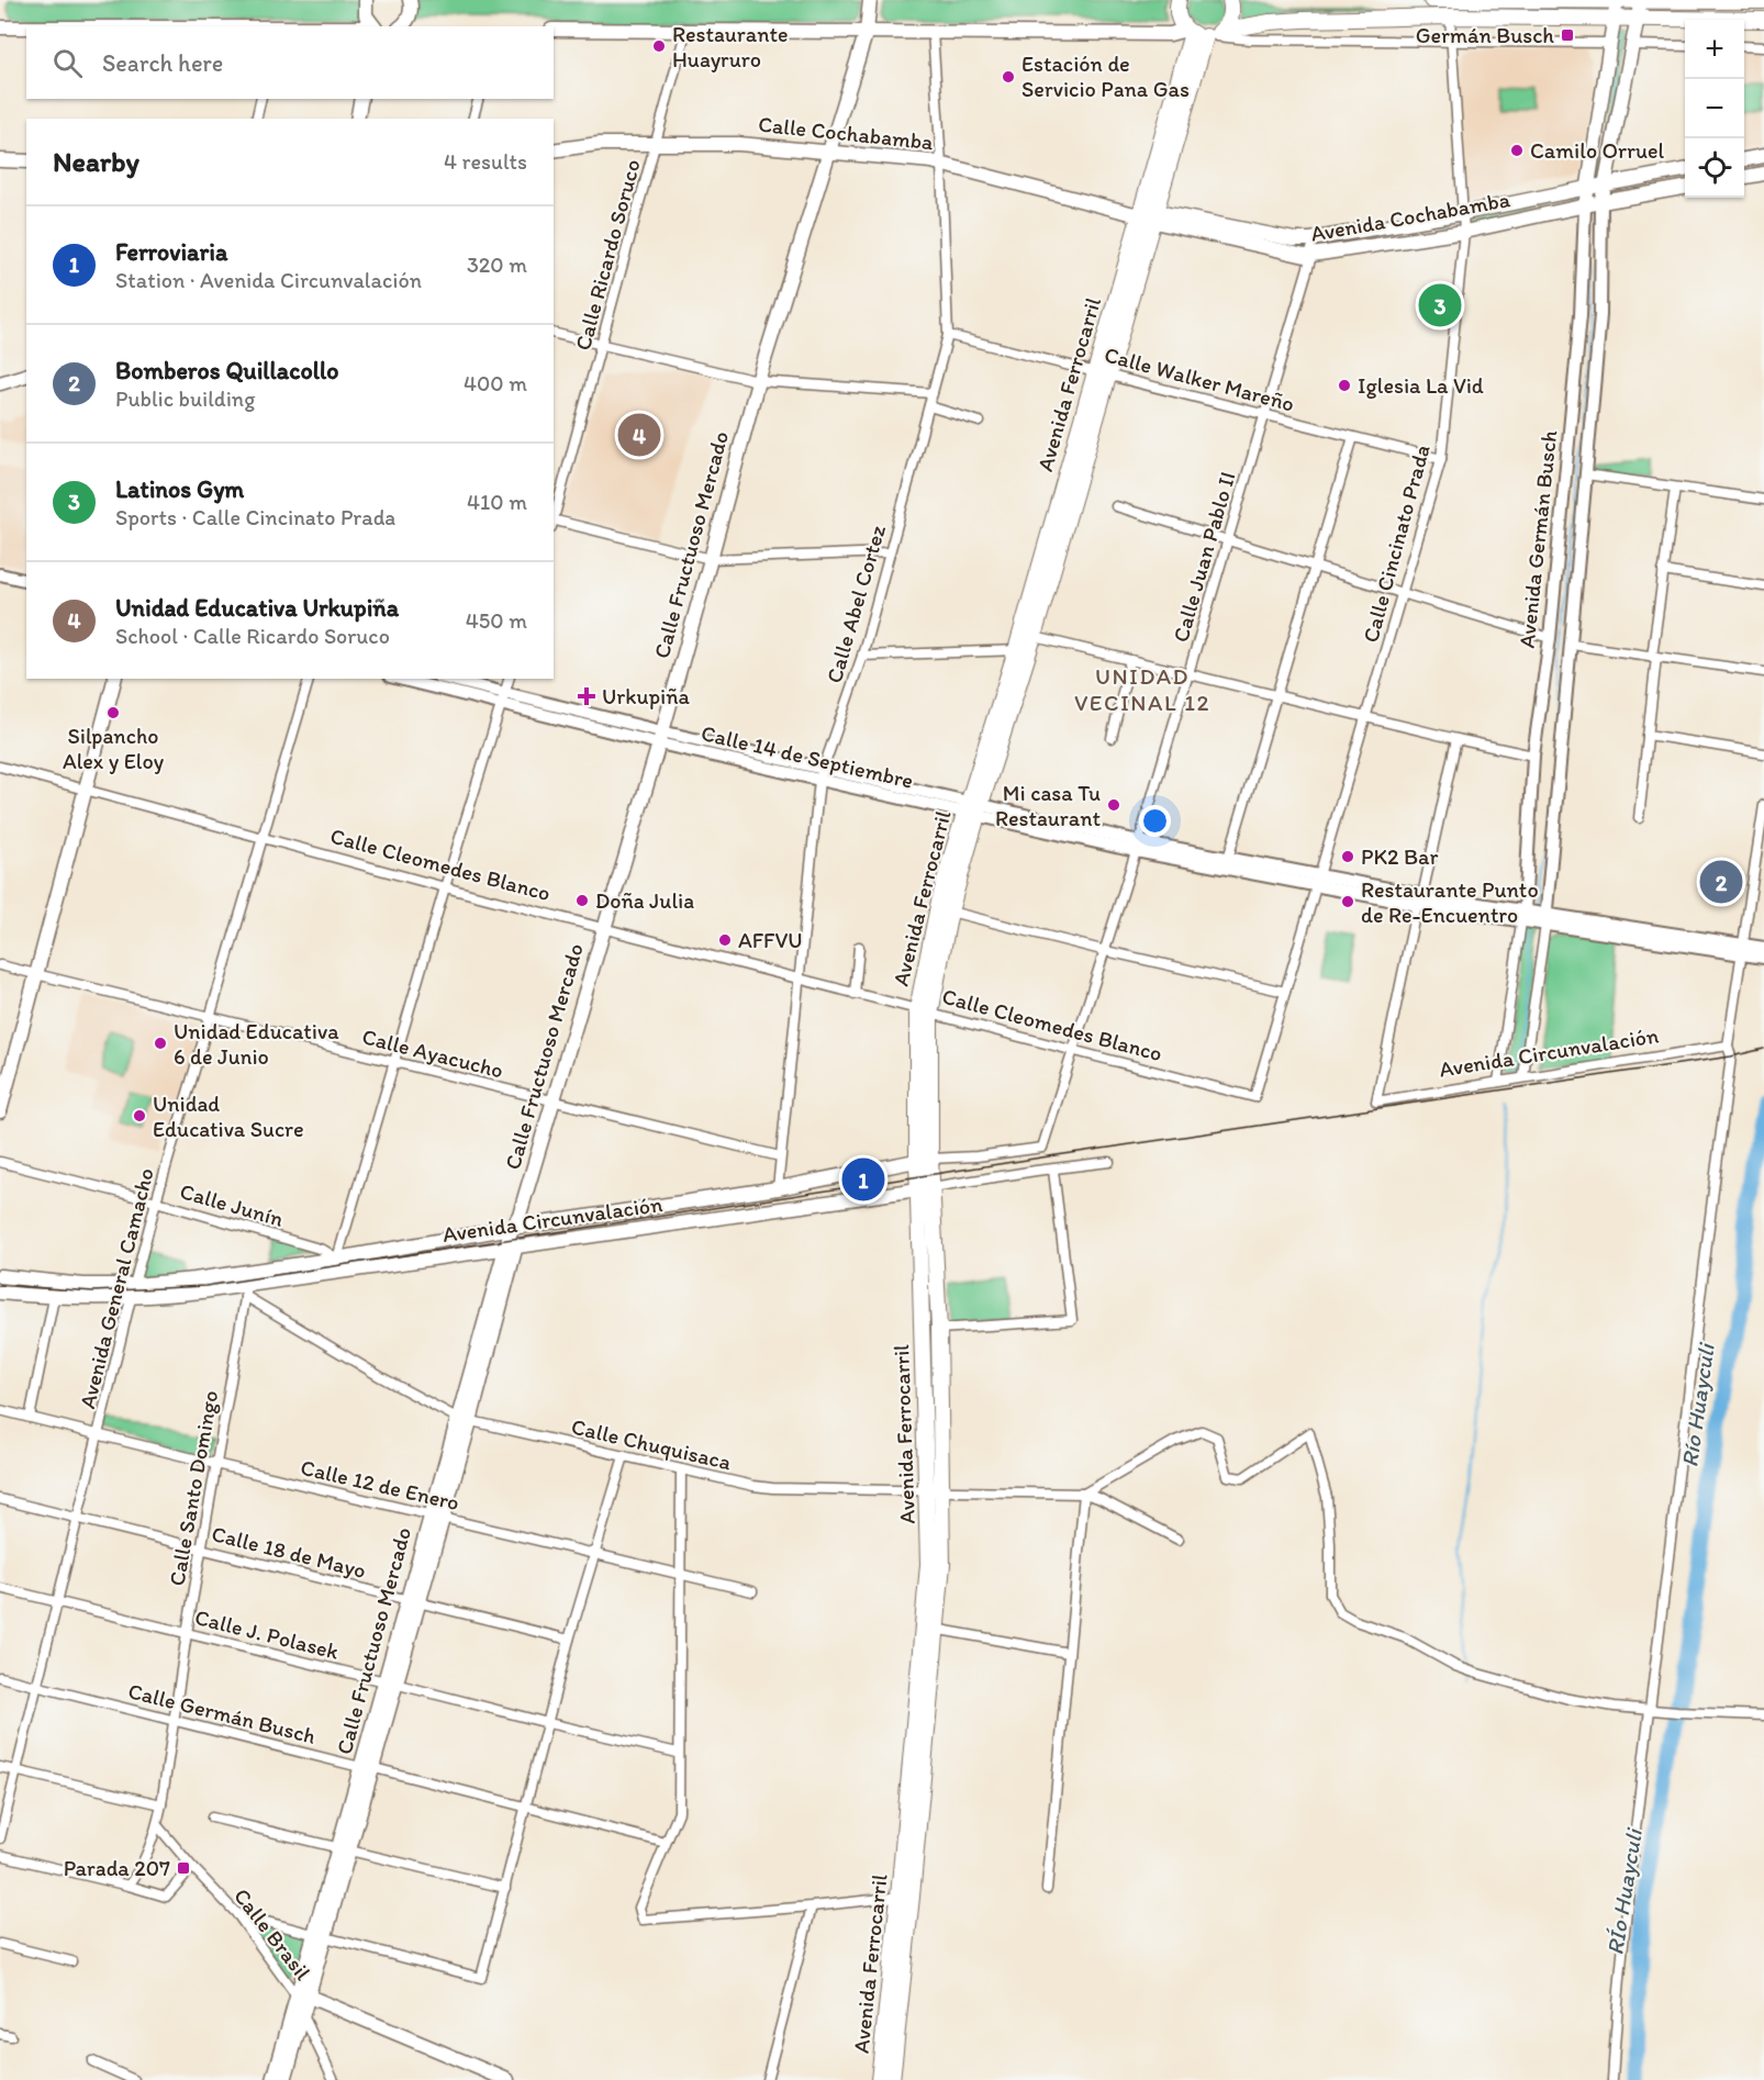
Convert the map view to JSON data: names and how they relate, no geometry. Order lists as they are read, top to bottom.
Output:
{
  "streets": {
    "highway": ["Avenida Ferrocarril"],
    "main road": [
      "Calle Cochabamba",
      "Avenida Cochabamba",
      "Avenida Germán Busch",
      "Calle Fructuoso Mercado",
      "Avenida Circunvalación"
    ],
    "street": [
      "Calle Ricardo Soruco",
      "Calle Walker Mareño",
      "Calle Cincinato Prada",
      "Calle Juan Pablo II",
      "Calle Abel Cortez",
      "Calle 14 de Septiembre",
      "Calle Cleomedes Blanco",
      "Calle Ayacucho",
      "Calle Junín",
      "Avenida General Camacho",
      "Calle Chuquisaca",
      "Calle 12 de Enero",
      "Calle Santo Domingo",
      "Calle 18 de Mayo",
      "Calle J. Polasek",
      "Calle Germán Busch",
      "Calle Brasil"
    ]
  },
  "crossings": [
    ["Calle Cochabamba", "Avenida Cochabamba"],
    ["Calle Cochabamba", "Calle Ricardo Soruco"],
    ["Calle Cochabamba", "Avenida Ferrocarril"],
    ["Calle Cochabamba", "Calle Fructuoso Mercado"],
    ["Calle Cochabamba", "Calle Abel Cortez"],
    ["Avenida Cochabamba", "Avenida Ferrocarril"],
    ["Avenida Cochabamba", "Avenida Germán Busch"],
    ["Avenida Cochabamba", "Calle Cincinato Prada"],
    ["Avenida Cochabamba", "Calle Juan Pablo II"],
    ["Calle Walker Mareño", "Avenida Ferrocarril"],
    ["Calle Walker Mareño", "Calle Cincinato Prada"],
    ["Calle Walker Mareño", "Calle Juan Pablo II"],
    ["Calle Walker Mareño", "Calle Abel Cortez"],
    ["Avenida Ferrocarril", "Calle 14 de Septiembre"],
    ["Avenida Ferrocarril", "Calle Cleomedes Blanco"],
    ["Avenida Ferrocarril", "Avenida Circunvalación"],
    ["Avenida Ferrocarril", "Calle Chuquisaca"],
    ["Avenida Germán Busch", "Calle 14 de Septiembre"],
    ["Avenida Germán Busch", "Avenida Circunvalación"],
    ["Calle Cincinato Prada", "Calle 14 de Septiembre"],
    ["Calle Cincinato Prada", "Calle Cleomedes Blanco"],
    ["Calle Fructuoso Mercado", "Calle 14 de Septiembre"],
    ["Calle Fructuoso Mercado", "Calle Cleomedes Blanco"],
    ["Calle Fructuoso Mercado", "Avenida Circunvalación"],
    ["Calle Fructuoso Mercado", "Calle Ayacucho"],
    ["Calle Fructuoso Mercado", "Calle Chuquisaca"],
    ["Calle Fructuoso Mercado", "Calle 12 de Enero"],
    ["Calle Fructuoso Mercado", "Calle 18 de Mayo"],
    ["Calle Fructuoso Mercado", "Calle J. Polasek"],
    ["Calle Fructuoso Mercado", "Calle Germán Busch"],
    ["Calle Fructuoso Mercado", "Calle Brasil"],
    ["Calle Juan Pablo II", "Calle 14 de Septiembre"],
    ["Calle Juan Pablo II", "Calle Cleomedes Blanco"],
    ["Calle Juan Pablo II", "Avenida Circunvalación"],
    ["Calle Abel Cortez", "Calle 14 de Septiembre"],
    ["Calle Abel Cortez", "Calle Cleomedes Blanco"],
    ["Calle Abel Cortez", "Avenida Circunvalación"],
    ["Calle Abel Cortez", "Calle Ayacucho"],
    ["Calle 14 de Septiembre", "Avenida Circunvalación"],
    ["Calle Cleomedes Blanco", "Avenida General Camacho"],
    ["Avenida Circunvalación", "Calle Junín"],
    ["Avenida Circunvalación", "Avenida General Camacho"],
    ["Avenida Circunvalación", "Calle Chuquisaca"],
    ["Avenida Circunvalación", "Calle Santo Domingo"],
    ["Calle Ayacucho", "Avenida General Camacho"],
    ["Calle Junín", "Avenida General Camacho"],
    ["Avenida General Camacho", "Calle 12 de Enero"],
    ["Avenida General Camacho", "Calle 18 de Mayo"],
    ["Avenida General Camacho", "Calle J. Polasek"],
    ["Avenida General Camacho", "Calle Germán Busch"],
    ["Calle Chuquisaca", "Calle Santo Domingo"],
    ["Calle 12 de Enero", "Calle Santo Domingo"],
    ["Calle Santo Domingo", "Calle 18 de Mayo"],
    ["Calle Santo Domingo", "Calle J. Polasek"],
    ["Calle Santo Domingo", "Calle Germán Busch"],
    ["Calle Santo Domingo", "Calle Brasil"]
  ],
  "districts": ["UNIDAD VECINAL 12"],
  "water": ["Río Huayculi", "RÍo Huayculi"],
  "places": {
    "transit": ["Germán Busch", "Parada 207"],
    "other": [
      "Restaurante Huayruro",
      "Estación de Servicio Pana Gas",
      "Camilo Orruel",
      "Iglesia La Vid",
      "Silpancho Alex y Eloy",
      "Mi casa Tu Restaurant",
      "PK2 Bar",
      "Doña Julia",
      "Restaurante Punto de Re-Encuentro",
      "AFFVU",
      "Unidad Educativa 6 de Junio",
      "Unidad Educativa Sucre"
    ],
    "health": ["Urkupiña"]
  },
  "page": {
    "map_buttons": ["+", "−"],
    "search": "Search here",
    "heading": ["Nearby", "4 results"],
    "list": [
      {
        "mark": "1",
        "name": "Ferroviaria",
        "note": "Station · Avenida Circunvalación",
        "value": "320 m"
      },
      {
        "mark": "2",
        "name": "Bomberos Quillacollo",
        "note": "Public building",
        "value": "400 m"
      },
      {
        "mark": "3",
        "name": "Latinos Gym",
        "note": "Sports · Calle Cincinato Prada",
        "value": "410 m"
      },
      {
        "mark": "4",
        "name": "Unidad Educativa Urkupiña",
        "note": "School · Calle Ricardo Soruco",
        "value": "450 m"
      }
    ],
    "pins": [
      "3",
      "4",
      "2",
      "1"
    ]
  }
}
